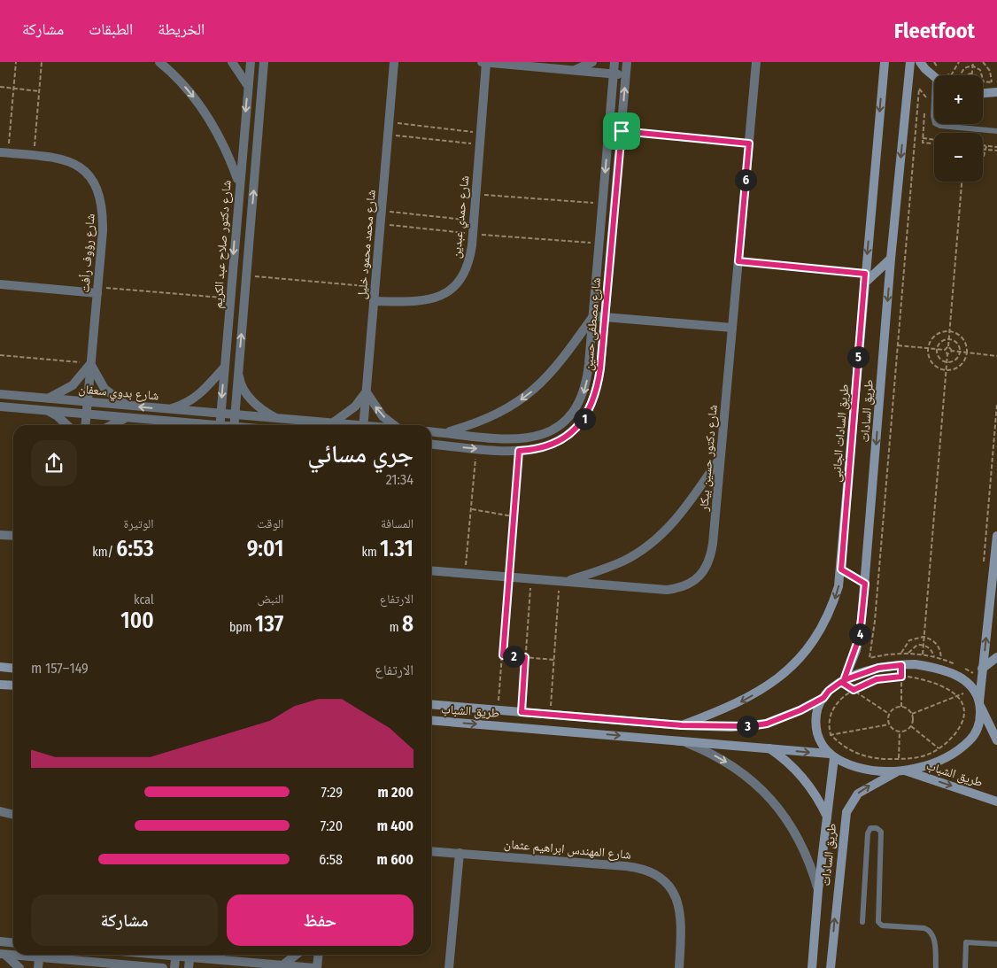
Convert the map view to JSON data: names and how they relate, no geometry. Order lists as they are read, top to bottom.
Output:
{
  "streets": {
    "main road": ["طريق السادات", "طريق السادات الجانبى", "طريق الشباب"],
    "street": [
      "شارع حمدي عبدين",
      "شارع دكتور صلاح عبد الكريم",
      "شارع محمد محمود خليل",
      "شارع رؤوف رأفت",
      "شارع مصطفى حسين",
      "شارع بدوي سعفان",
      "شارع دكتور حسين بيكار",
      "شارع المهندس ابراهيم عثمان"
    ]
  },
  "crossings": [
    ["شارع حمدي عبدين", "شارع محمد محمود خليل"],
    ["شارع دكتور صلاح عبد الكريم", "شارع رؤوف رأفت"],
    ["شارع دكتور صلاح عبد الكريم", "شارع بدوي سعفان"],
    ["شارع رؤوف رأفت", "شارع بدوي سعفان"],
    ["طريق السادات", "طريق الشباب"],
    ["طريق السادات الجانبى", "طريق الشباب"]
  ],
  "one_way": ["طريق السادات الجانبى"],
  "page": {
    "header": "Fleetfoot",
    "nav": ["الخريطة", "الطبقات", "مشاركة"],
    "map_buttons": ["+", "−"],
    "pins": [
      "6",
      "5",
      "1",
      "4",
      "2",
      "3"
    ],
    "heading": ["جري مسائي", "21:34"],
    "stats": [
      ["المسافة", "1.31 km"],
      ["الوقت", "9:01"],
      ["الوتيرة", "6:53 /km"],
      ["الارتفاع", "8 m"],
      ["النبض", "137 bpm"],
      ["kcal", "100"]
    ],
    "chart": ["الارتفاع", "149–157 m"],
    "list": [
      {
        "name": "200 m",
        "note": "7:29"
      },
      {
        "name": "400 m",
        "note": "7:20"
      },
      {
        "name": "600 m",
        "note": "6:58"
      }
    ],
    "buttons": ["حفظ", "مشاركة"]
  }
}
